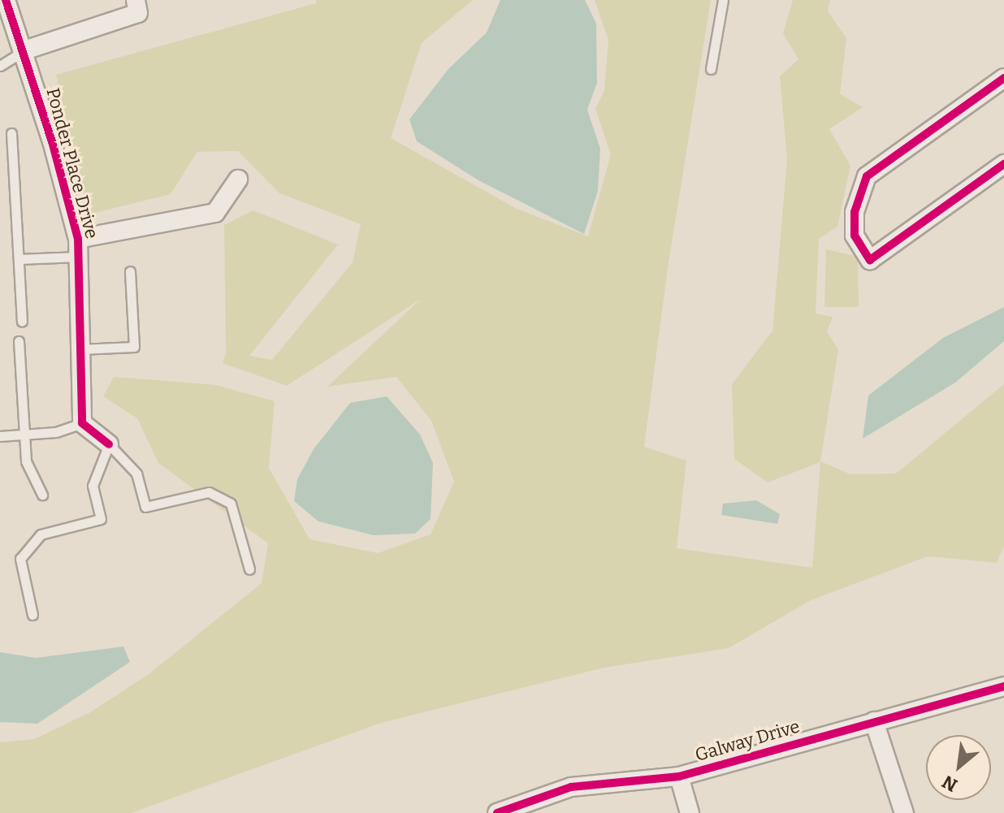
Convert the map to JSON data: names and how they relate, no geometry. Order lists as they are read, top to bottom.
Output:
{
  "streets": {
    "street": ["Ponder Place Drive", "Galway Drive"]
  },
  "north": "bottom left"
}
